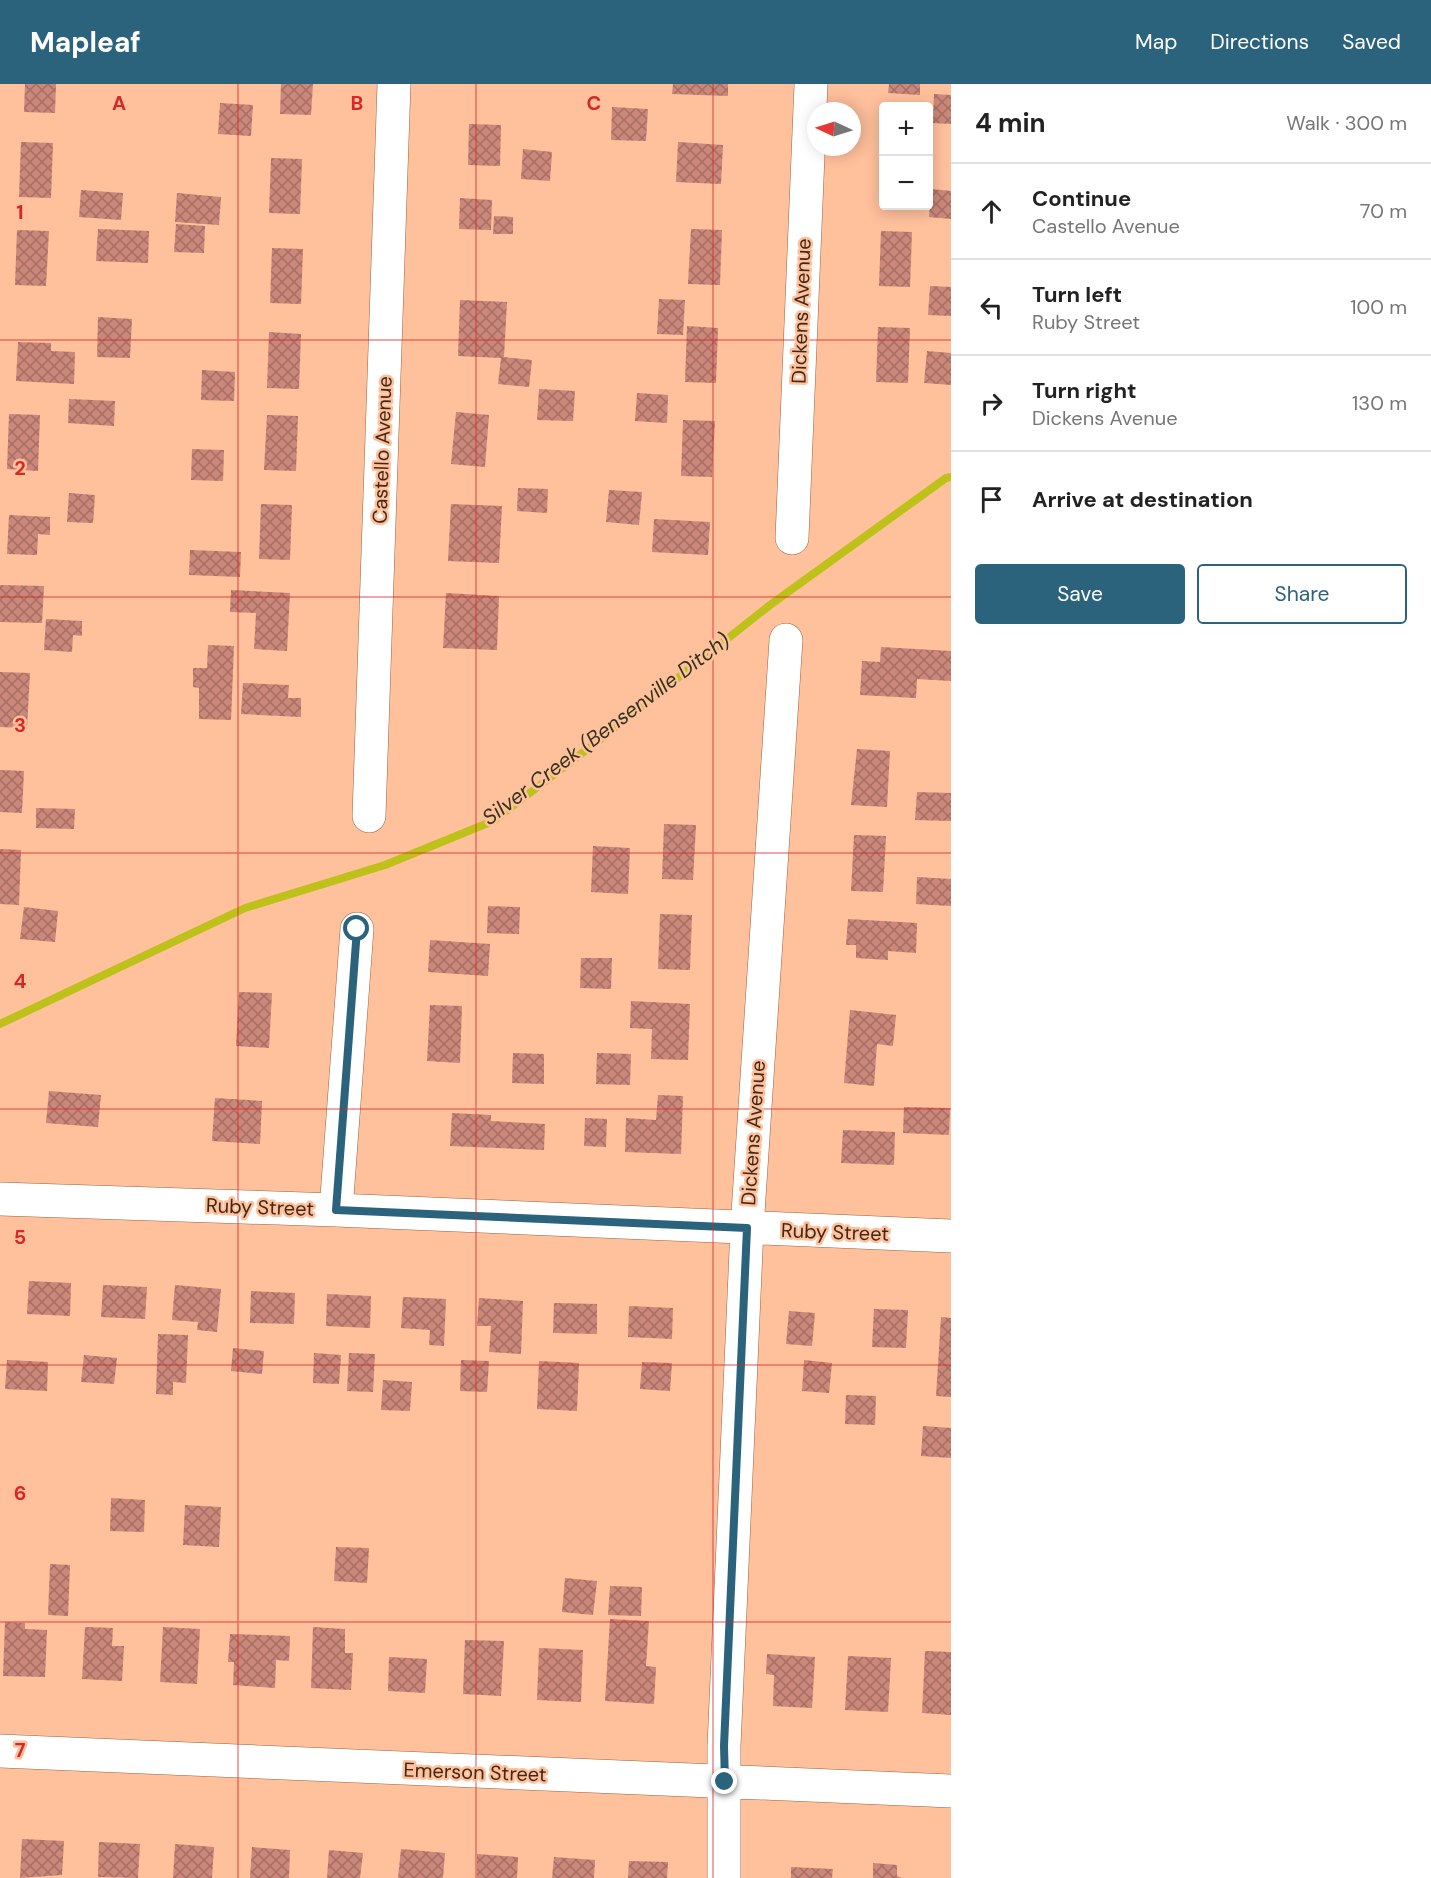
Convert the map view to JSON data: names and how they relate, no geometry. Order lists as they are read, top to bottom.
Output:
{
  "streets": {
    "street": [
      "Dickens Avenue",
      "Castello Avenue",
      "Ruby Street",
      "Emerson Street"
    ]
  },
  "crossings": [
    ["Dickens Avenue", "Ruby Street"],
    ["Dickens Avenue", "Emerson Street"]
  ],
  "water": ["Silver Creek (Bensenville Ditch)"],
  "north": "left",
  "page": {
    "header": "Mapleaf",
    "nav": ["Map", "Directions", "Saved"],
    "heading": ["4 min", "Walk · 300 m"],
    "map_buttons": ["+", "−"],
    "list": [
      ["Continue", "Castello Avenue", "70 m"],
      ["Turn left", "Ruby Street", "100 m"],
      ["Turn right", "Dickens Avenue", "130 m"],
      "Arrive at destination"
    ],
    "buttons": ["Save", "Share"]
  },
  "grid": {
    "columns": ["A", "B", "C"],
    "rows": [
      "1",
      "2",
      "3",
      "4",
      "5",
      "6",
      "7"
    ]
  }
}
